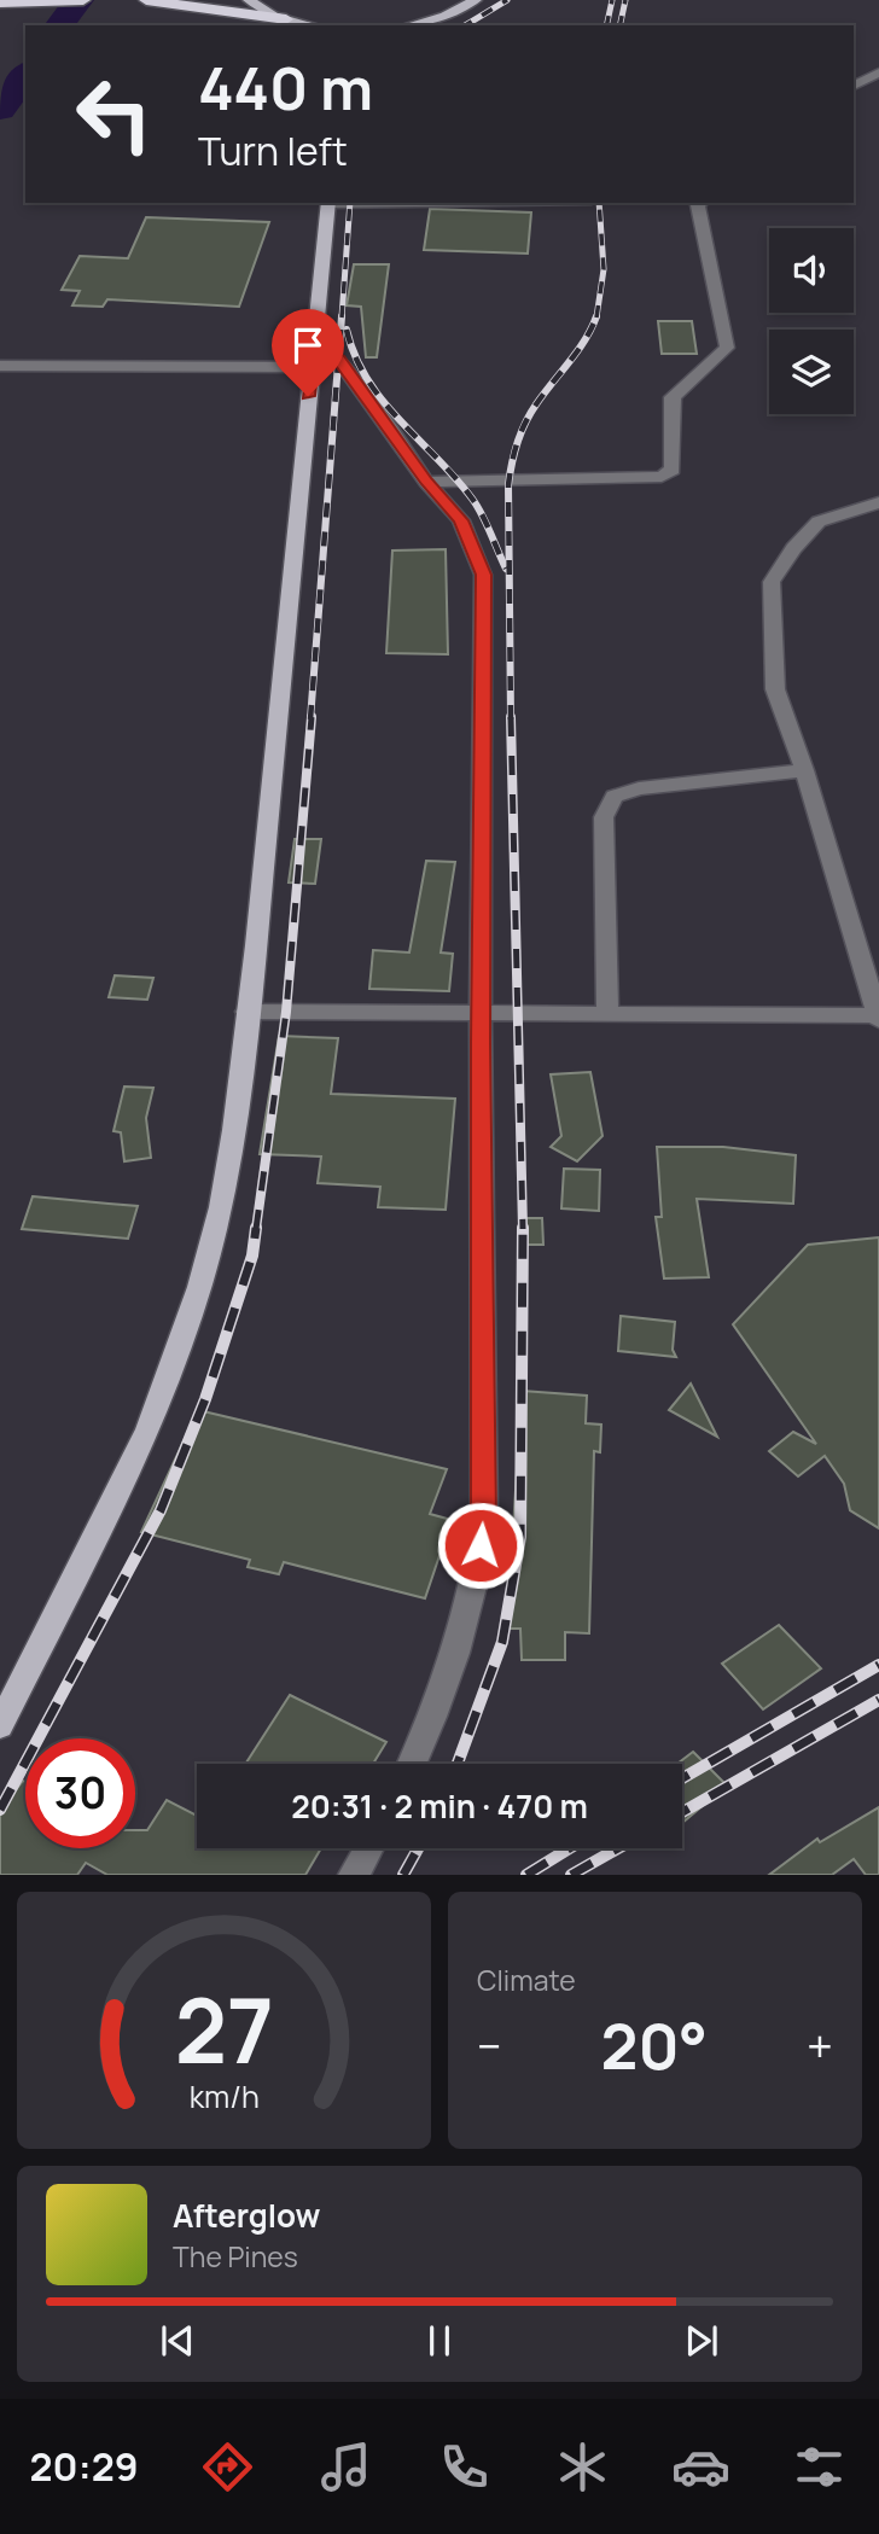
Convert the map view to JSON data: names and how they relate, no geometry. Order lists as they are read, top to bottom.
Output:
{
  "page": {
    "turn": ["440 m", "Turn left"],
    "limit": "30",
    "trip": "20:31 · 2 min · 470 m",
    "tile": "Climate",
    "heat": ["−", "20°", "+"],
    "song": ["Afterglow", "The Pines"],
    "tabs": "20:29",
    "gauge": ["27", "km/h"]
  }
}
